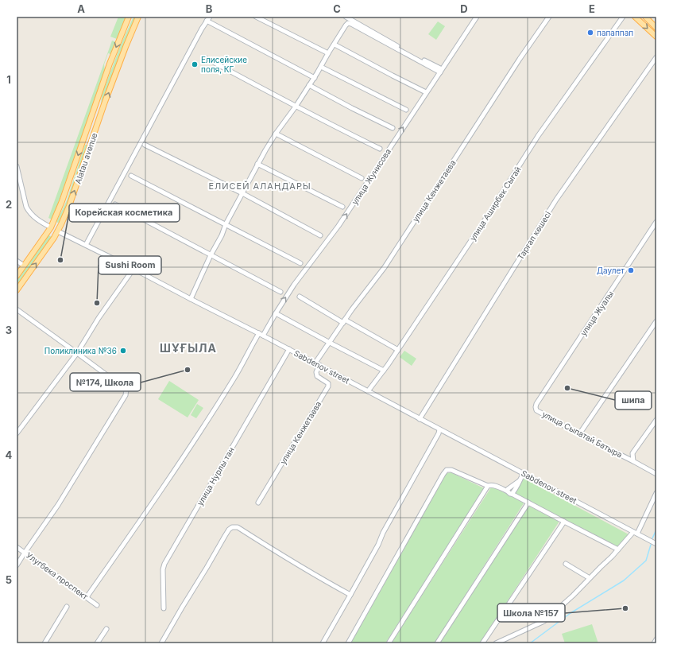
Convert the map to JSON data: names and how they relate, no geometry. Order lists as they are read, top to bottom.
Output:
{
  "streets": {
    "main road": ["Alatau avenue", "Sabdenov street"],
    "street": [
      "улица Жунисова",
      "улица Кенжетаева",
      "улица Аширбек Сыгай",
      "Тарғап көшесі",
      "улица Жуалы",
      "улица Сыпатай Батыра",
      "улица Нурлы тан",
      "Улугбека проспект"
    ]
  },
  "crossings": [
    ["Alatau avenue", "Sabdenov street"],
    ["улица Жунисова", "Sabdenov street"],
    ["улица Кенжетаева", "Sabdenov street"],
    ["улица Аширбек Сыгай", "Sabdenov street"],
    ["Тарғап көшесі", "Sabdenov street"],
    ["улица Жуалы", "улица Сыпатай Батыра"],
    ["Sabdenov street", "улица Нурлы тан"]
  ],
  "one_way": ["улица Жунисова"],
  "districts": ["ЕЛИСЕЙ АЛАҢДАРЫ", "ШҰҒЫЛА"],
  "places": [
    "папаппап",
    "Елисейские поля, КГ",
    "Корейская косметика",
    "Даулет",
    "Sushi Room",
    "Поликлиника №36",
    "№174, Школа",
    "шипа",
    "Школа №157"
  ],
  "grid": {
    "columns": [
      "A",
      "B",
      "C",
      "D",
      "E"
    ],
    "rows": [
      "1",
      "2",
      "3",
      "4",
      "5"
    ]
  }
}
